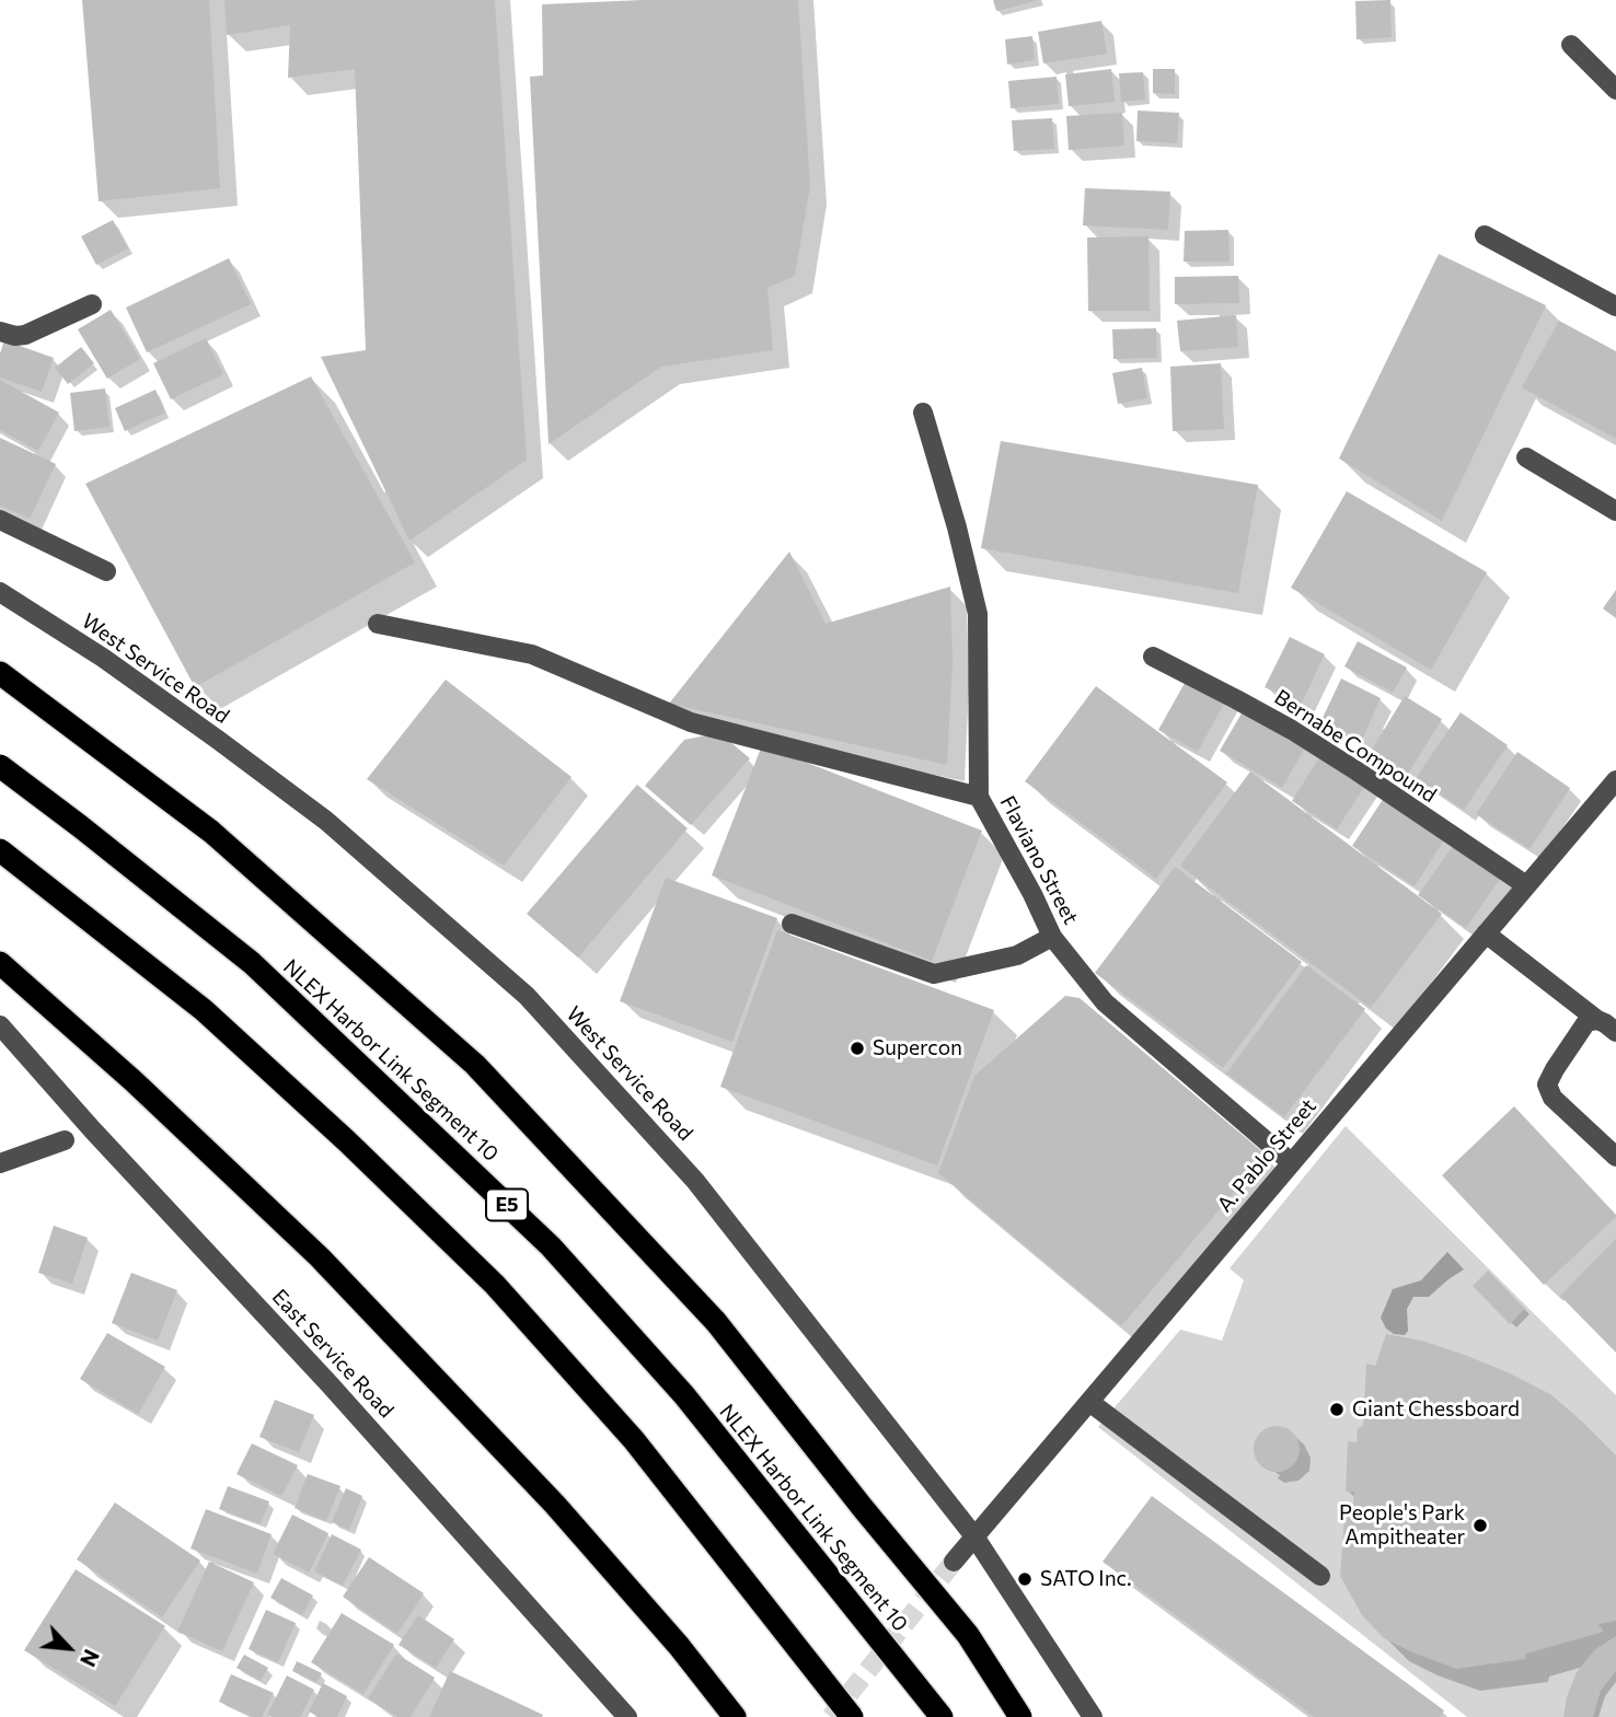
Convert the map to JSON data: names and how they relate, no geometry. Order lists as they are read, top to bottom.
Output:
{
  "streets": {
    "highway": ["NLEX Harbor Link Segment 10", "E5"],
    "street": [
      "West Service Road",
      "Bernabe Compound",
      "Flaviano Street",
      "A. Pablo Street",
      "East Service Road"
    ]
  },
  "crossings": [
    ["West Service Road", "A. Pablo Street"],
    ["Bernabe Compound", "A. Pablo Street"],
    ["Flaviano Street", "A. Pablo Street"]
  ],
  "places": [
    "Supercon",
    "Giant Chessboard",
    "People's Park Ampitheater",
    "SATO Inc."
  ],
  "north": "bottom right"
}
